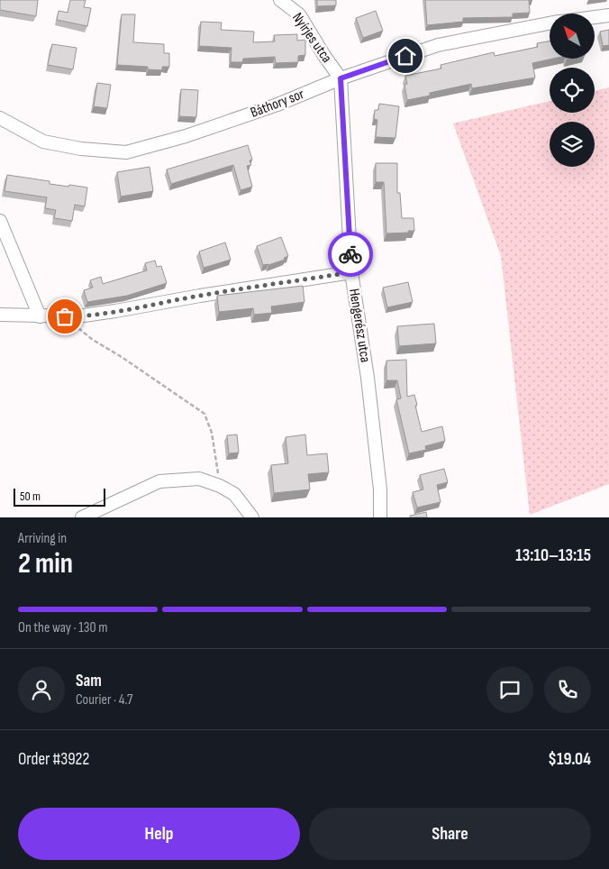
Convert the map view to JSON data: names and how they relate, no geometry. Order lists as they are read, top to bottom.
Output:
{
  "streets": {
    "street": ["Nyírjes utca", "Báthory sor", "Hengerész utca"]
  },
  "crossings": [
    ["Nyírjes utca", "Báthory sor"],
    ["Nyírjes utca", "Hengerész utca"],
    ["Báthory sor", "Hengerész utca"]
  ],
  "scale_bar": "50 m",
  "north": "top left",
  "page": {
    "scale": "50 m",
    "heading": ["2 min", "Arriving in", "13:10–13:15"],
    "panel": [
      "Sam",
      "Courier · 4.7",
      "Order #3922",
      "$19.04"
    ],
    "bar": "On the way · 130 m",
    "buttons": ["Help", "Share"]
  }
}
